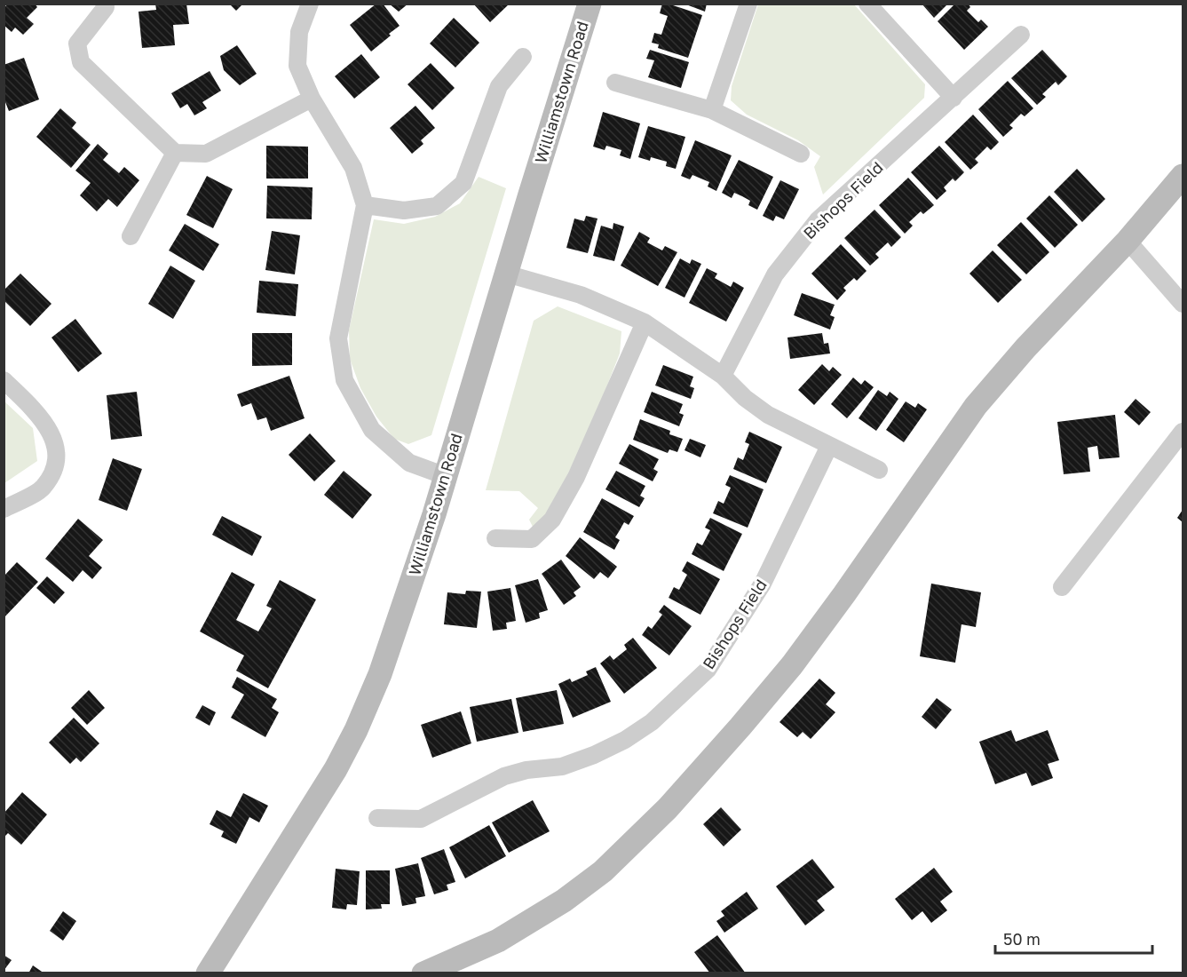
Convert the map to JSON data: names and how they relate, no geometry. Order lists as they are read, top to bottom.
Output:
{
  "streets": {
    "street": ["Williamstown Road", "Bishops Field"]
  },
  "scale_bar": "50 m"
}
